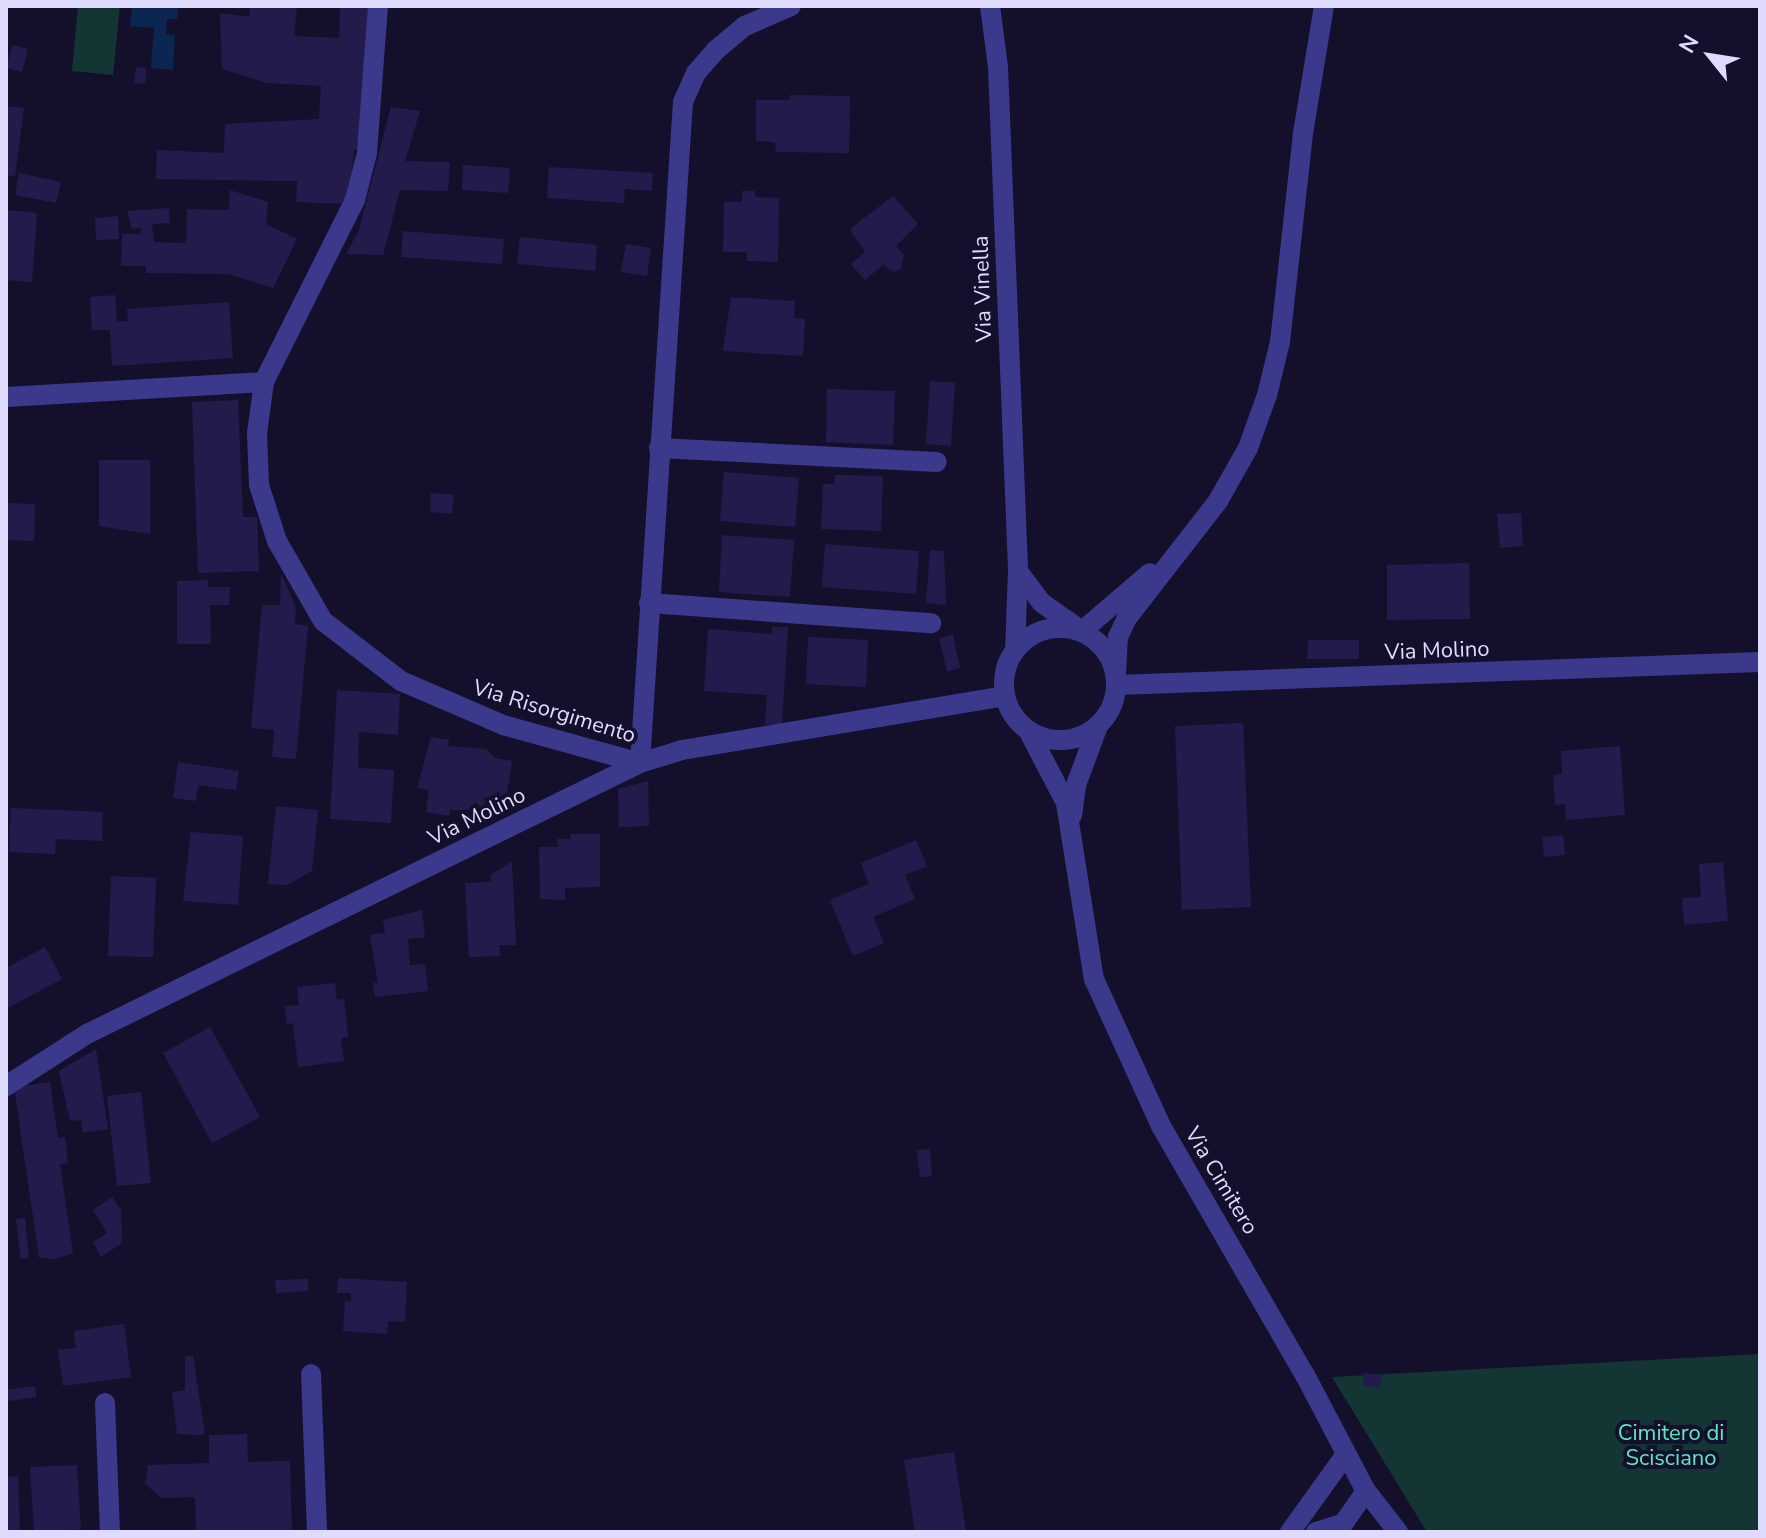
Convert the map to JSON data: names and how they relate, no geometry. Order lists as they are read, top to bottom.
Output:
{
  "streets": {
    "street": [
      "Via Vinella",
      "Via Molino",
      "Via Risorgimento",
      "Via Cimitero"
    ]
  },
  "crossings": [
    ["Via Vinella", "Via Molino"],
    ["Via Molino", "Via Risorgimento"]
  ],
  "parks": ["Cimitero di Scisciano"],
  "north": "top left"
}
